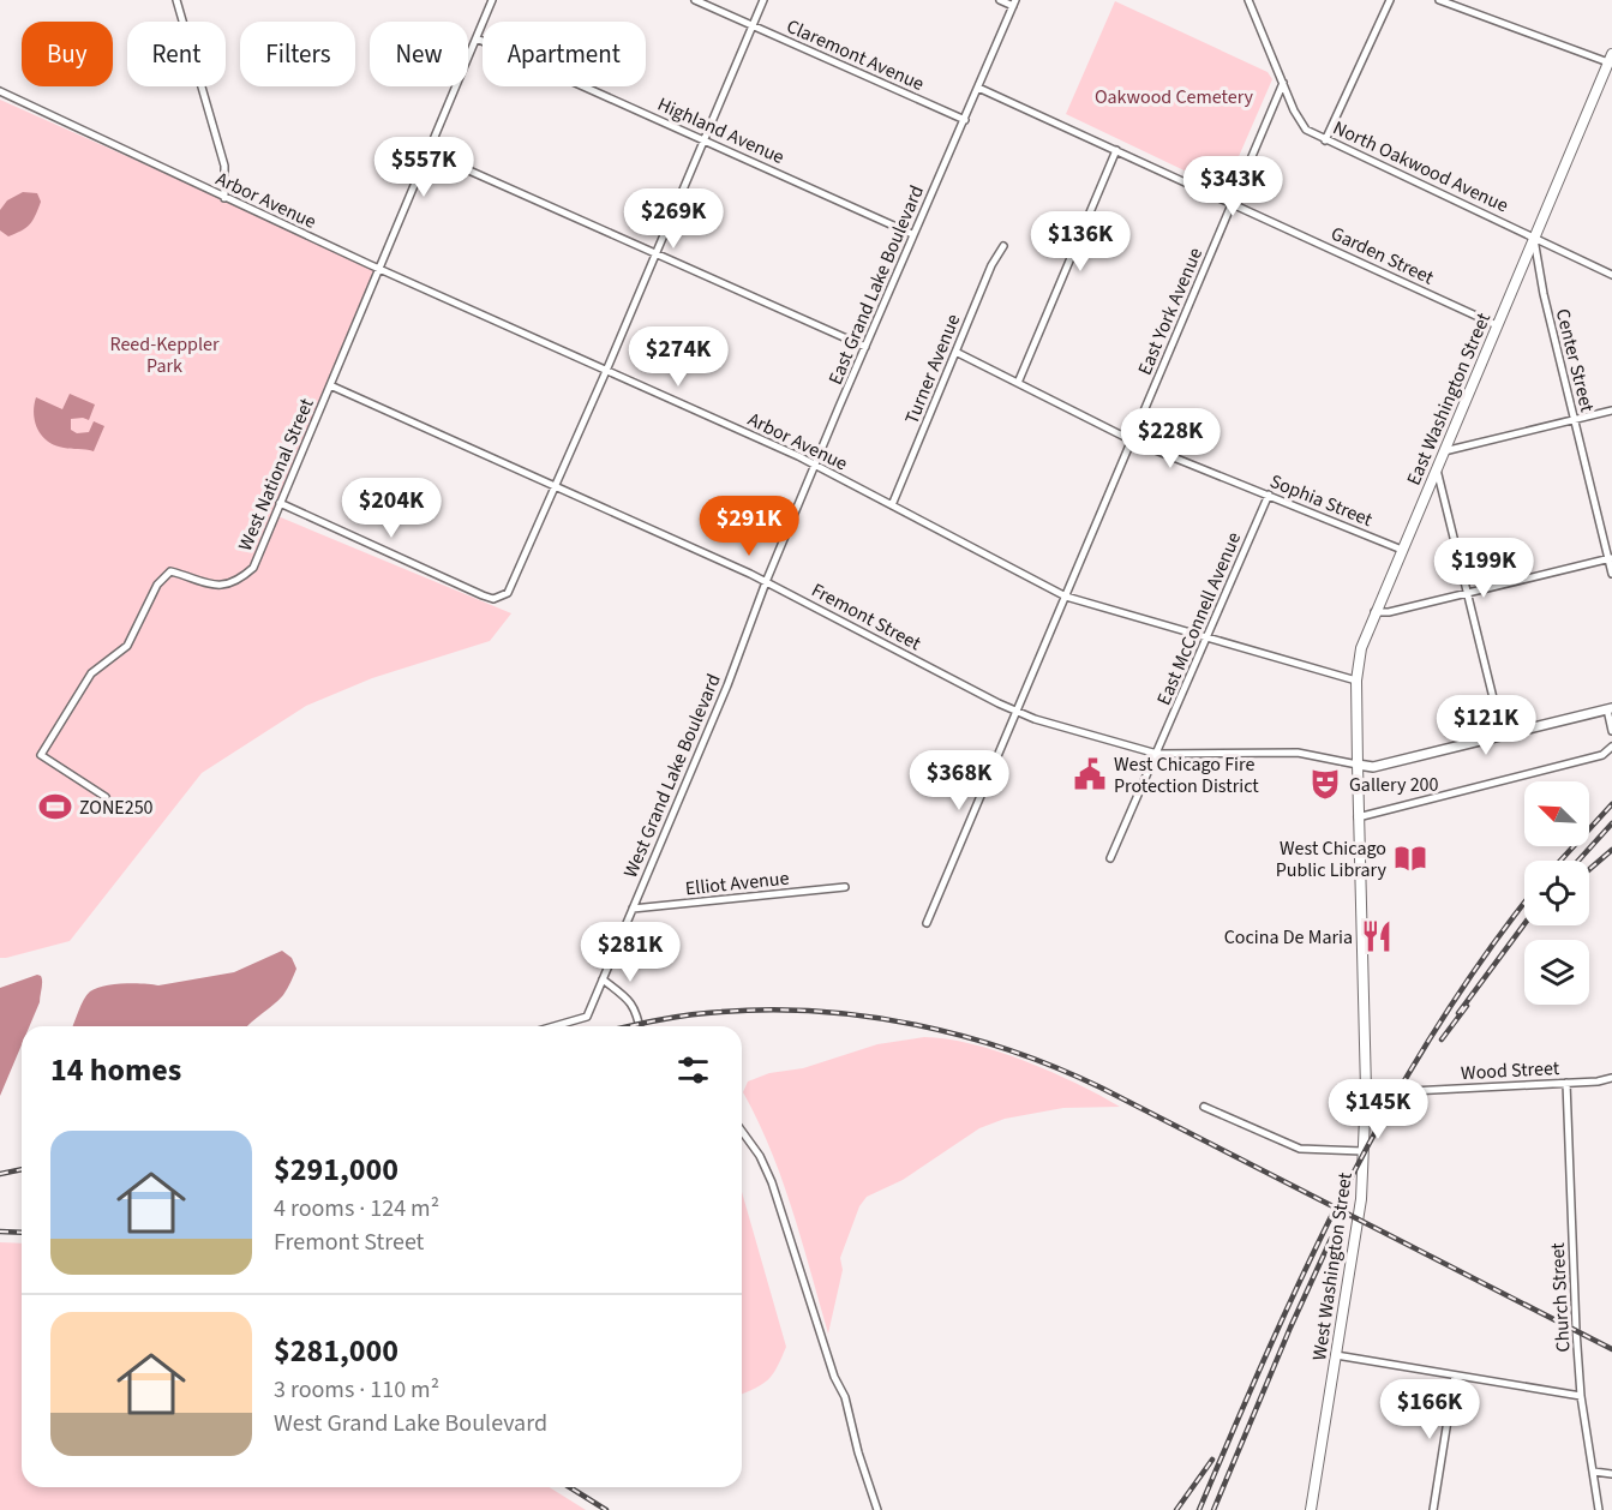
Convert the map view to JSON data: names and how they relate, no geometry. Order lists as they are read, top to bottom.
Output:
{
  "streets": {
    "main road": ["East Washington Street", "West Washington Street"],
    "street": [
      "Claremont Avenue",
      "Highland Avenue",
      "North Oakwood Avenue",
      "Arbor Avenue",
      "Garden Street",
      "East Grand Lake Boulevard",
      "East York Avenue",
      "Center Street",
      "Turner Avenue",
      "West National Street",
      "Sophia Street",
      "Fremont Street",
      "East McConnell Avenue",
      "West Grand Lake Boulevard",
      "Elliot Avenue",
      "Wood Street",
      "Church Street"
    ]
  },
  "crossings": [
    ["Claremont Avenue", "East Grand Lake Boulevard"],
    ["Highland Avenue", "East Grand Lake Boulevard"],
    ["Highland Avenue", "West National Street"],
    ["North Oakwood Avenue", "East York Avenue"],
    ["North Oakwood Avenue", "Center Street"],
    ["North Oakwood Avenue", "East Washington Street"],
    ["Arbor Avenue", "East Grand Lake Boulevard"],
    ["Arbor Avenue", "East York Avenue"],
    ["Arbor Avenue", "Turner Avenue"],
    ["Arbor Avenue", "East Washington Street"],
    ["Arbor Avenue", "West National Street"],
    ["Arbor Avenue", "East McConnell Avenue"],
    ["Garden Street", "East Grand Lake Boulevard"],
    ["Garden Street", "East York Avenue"],
    ["Garden Street", "East Washington Street"],
    ["East Grand Lake Boulevard", "Fremont Street"],
    ["East Grand Lake Boulevard", "West Grand Lake Boulevard"],
    ["East York Avenue", "Sophia Street"],
    ["East York Avenue", "Fremont Street"],
    ["Center Street", "East Washington Street"],
    ["Turner Avenue", "Sophia Street"],
    ["East Washington Street", "Sophia Street"],
    ["East Washington Street", "Fremont Street"],
    ["East Washington Street", "West Washington Street"],
    ["West National Street", "Fremont Street"],
    ["Sophia Street", "East McConnell Avenue"],
    ["Fremont Street", "East McConnell Avenue"],
    ["Fremont Street", "West Grand Lake Boulevard"],
    ["Fremont Street", "West Washington Street"],
    ["West Grand Lake Boulevard", "Elliot Avenue"],
    ["Wood Street", "West Washington Street"],
    ["Wood Street", "Church Street"]
  ],
  "parks": ["Oakwood Cemetery", "Reed-Keppler Park"],
  "places": {
    "public building": ["West Chicago Fire Protection District"],
    "theatre": ["Gallery 200"],
    "sports": ["ZONE250"],
    "library": ["West Chicago Public Library"],
    "restaurant": ["Cocina De Maria"]
  },
  "north": "top left",
  "page": {
    "chip": [
      "Buy",
      "Rent",
      "Filters",
      "New",
      "Apartment"
    ],
    "price": [
      "$557K",
      "$343K",
      "$269K",
      "$136K",
      "$274K",
      "$228K",
      "$204K",
      "$291K",
      "$199K",
      "$121K",
      "$368K",
      "$281K",
      "$145K",
      "$166K"
    ],
    "heading": "14 homes",
    "list": [
      {
        "name": "$291,000",
        "note": "4 rooms · 124 m² · Fremont Street"
      },
      {
        "name": "$281,000",
        "note": "3 rooms · 110 m² · West Grand Lake Boulevard"
      }
    ]
  }
}
